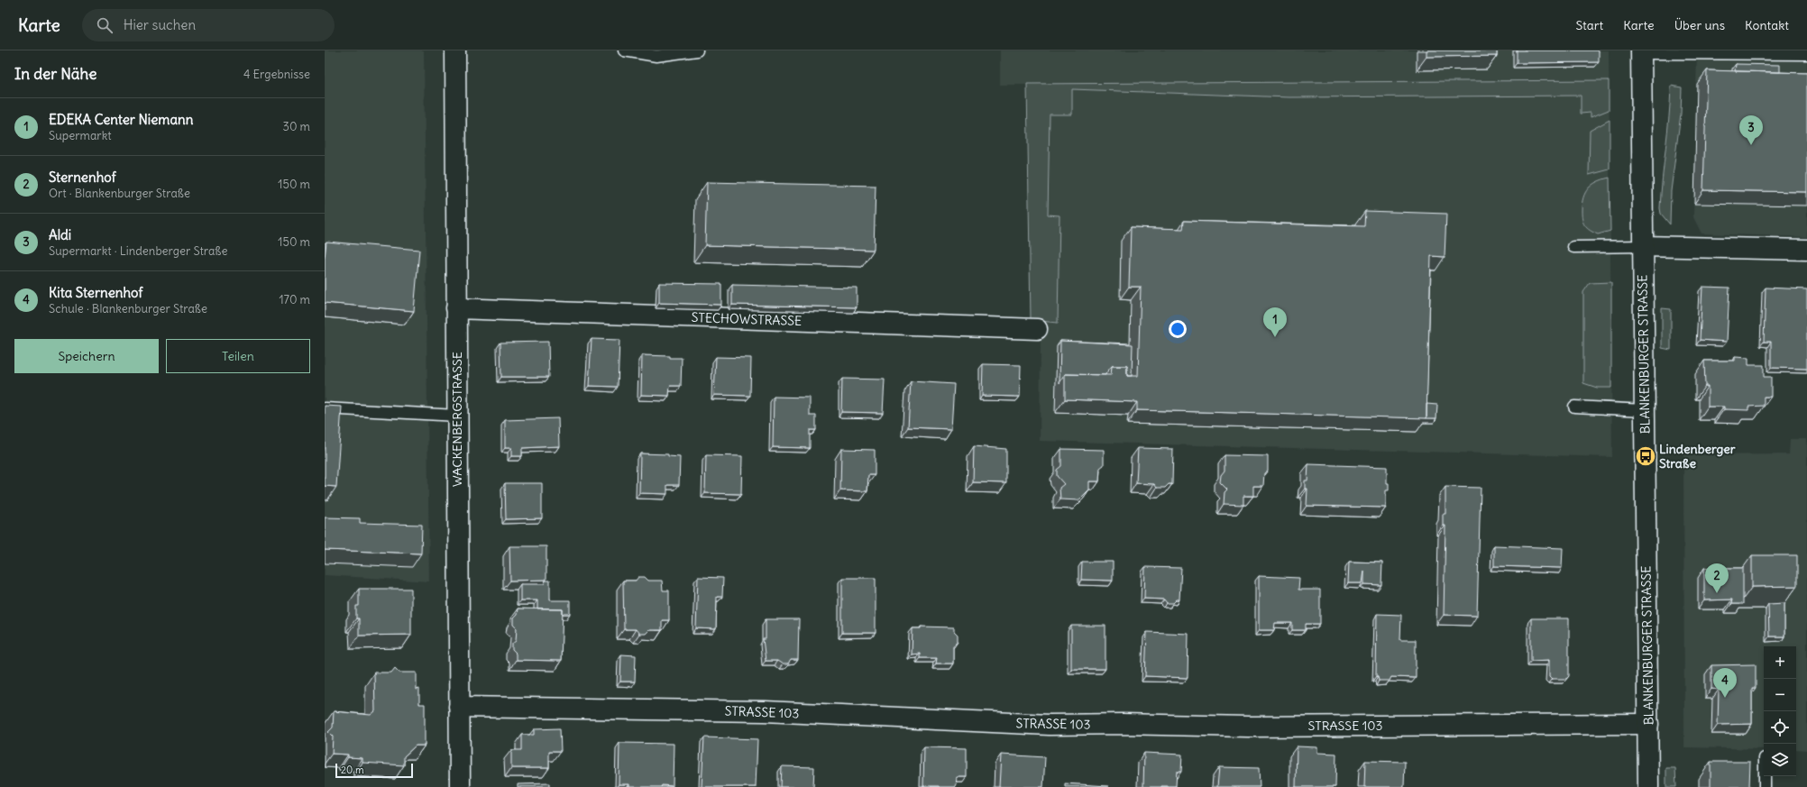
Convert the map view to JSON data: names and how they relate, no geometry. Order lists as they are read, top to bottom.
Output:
{
  "streets": {
    "street": [
      "STECHOWSTRASSE",
      "BLANKENBURGER STRASSE",
      "WACKENBERGSTRASSE",
      "STRASSE 103"
    ]
  },
  "crossings": [
    ["STECHOWSTRASSE", "WACKENBERGSTRASSE"],
    ["BLANKENBURGER STRASSE", "STRASSE 103"],
    ["WACKENBERGSTRASSE", "STRASSE 103"]
  ],
  "places": {
    "bus stop": ["Lindenberger Straße"]
  },
  "scale_bar": "20 m",
  "page": {
    "header": "Karte",
    "search": "Hier suchen",
    "nav": [
      "Start",
      "Karte",
      "Über uns",
      "Kontakt"
    ],
    "heading": ["In der Nähe", "4 Ergebnisse"],
    "list": [
      {
        "mark": "1",
        "name": "EDEKA Center Niemann",
        "note": "Supermarkt",
        "value": "30 m"
      },
      {
        "mark": "2",
        "name": "Sternenhof",
        "note": "Ort · Blankenburger Straße",
        "value": "150 m"
      },
      {
        "mark": "3",
        "name": "Aldi",
        "note": "Supermarkt · Lindenberger Straße",
        "value": "150 m"
      },
      {
        "mark": "4",
        "name": "Kita Sternenhof",
        "note": "Schule · Blankenburger Straße",
        "value": "170 m"
      }
    ],
    "pins": [
      "3",
      "1",
      "2",
      "4"
    ],
    "buttons": ["Speichern", "Teilen"],
    "map_buttons": ["+", "−"],
    "scale": "20 m"
  }
}
